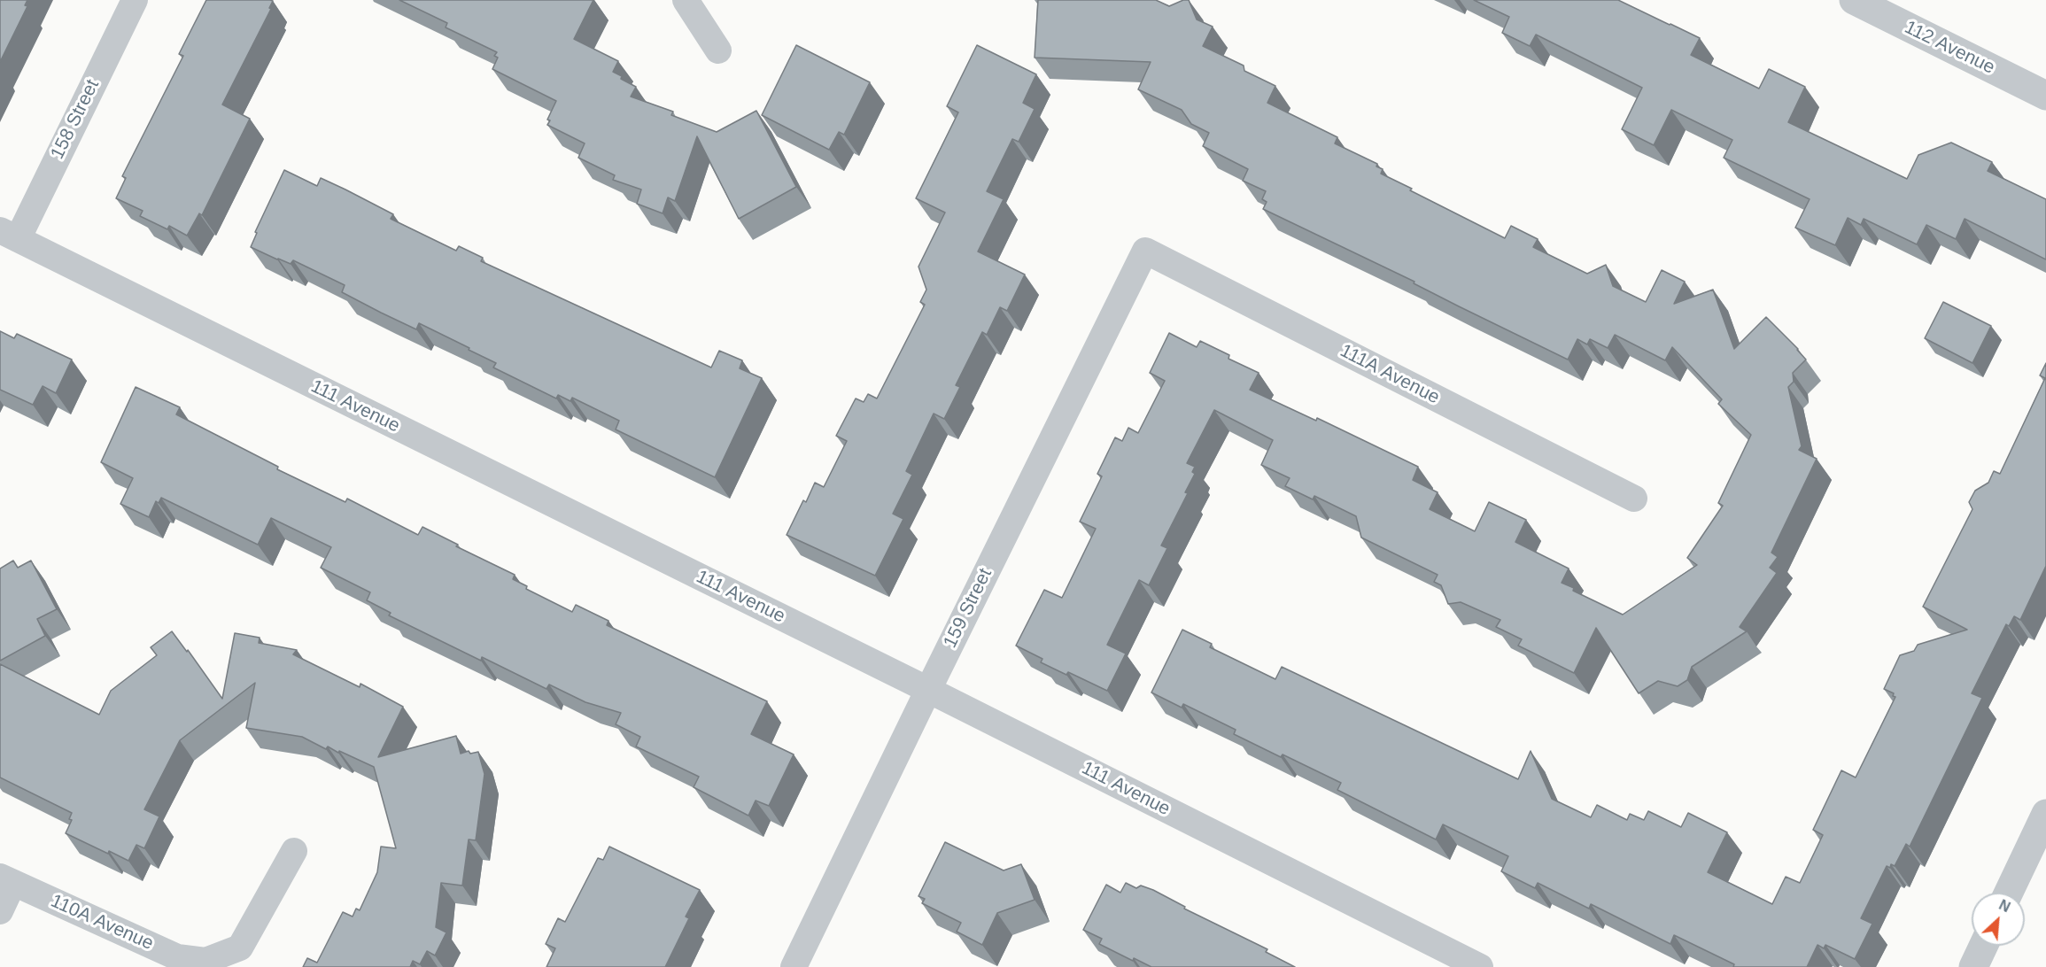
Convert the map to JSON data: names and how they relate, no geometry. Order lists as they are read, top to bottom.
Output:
{
  "streets": {
    "street": [
      "112 Avenue",
      "158 Street",
      "111A Avenue",
      "111 Avenue",
      "159 Street",
      "110A Avenue"
    ]
  },
  "crossings": [
    ["158 Street", "111 Avenue"],
    ["111A Avenue", "159 Street"],
    ["111 Avenue", "159 Street"]
  ],
  "north": "top right"
}
